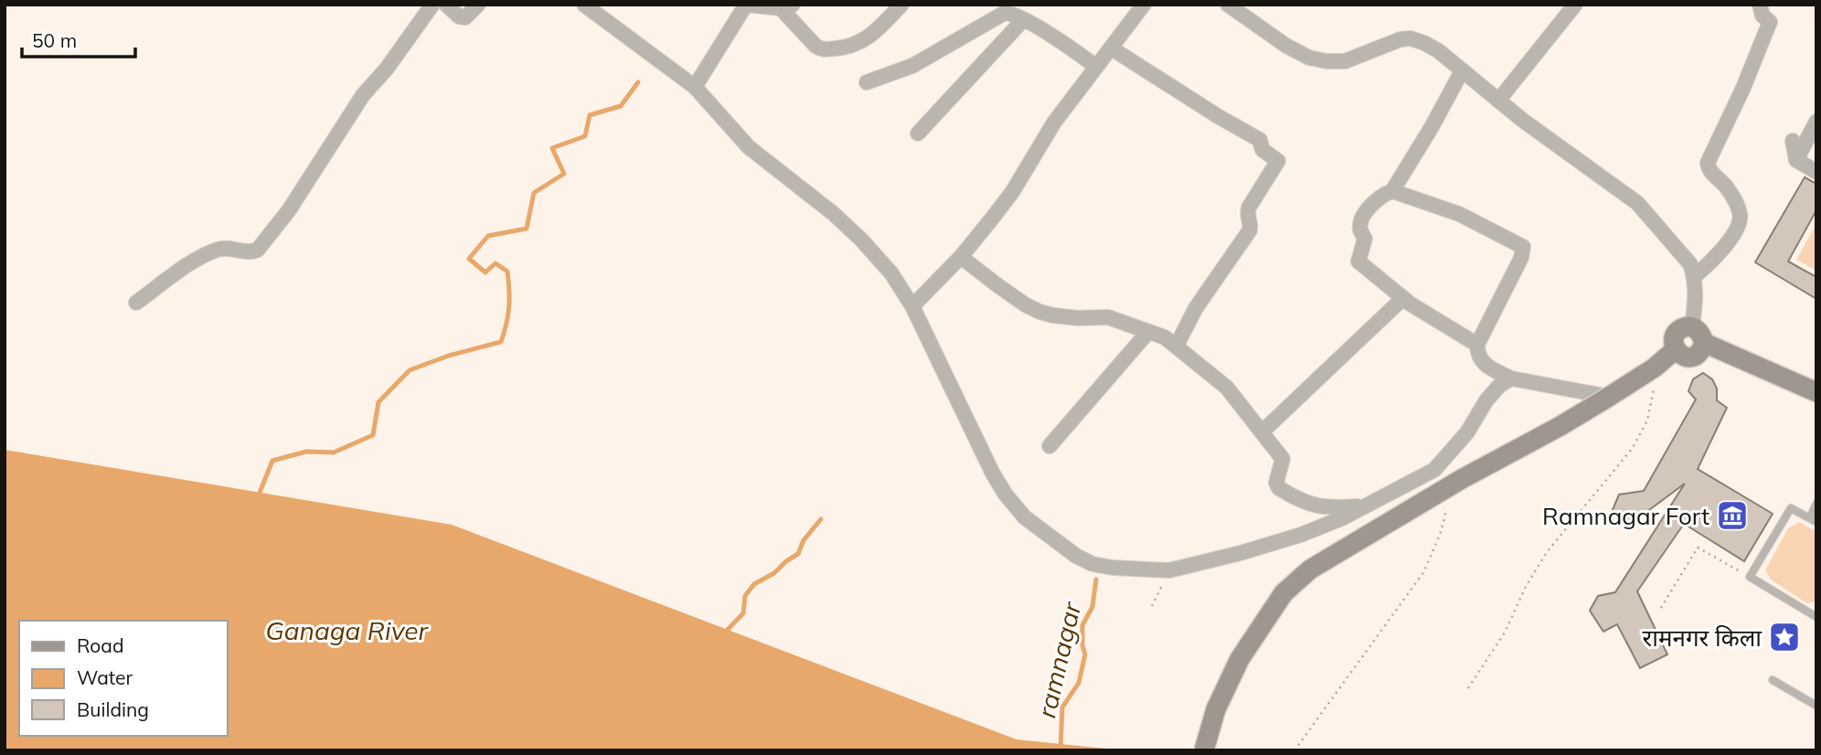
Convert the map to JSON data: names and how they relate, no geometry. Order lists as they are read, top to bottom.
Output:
{
  "water": ["Ganaga River", "ramnagar"],
  "places": {
    "museum": ["Ramnagar Fort"],
    "place": ["रामनगर किला"]
  },
  "legend": ["Road", "Water", "Building"],
  "scale_bar": "50 m"
}
